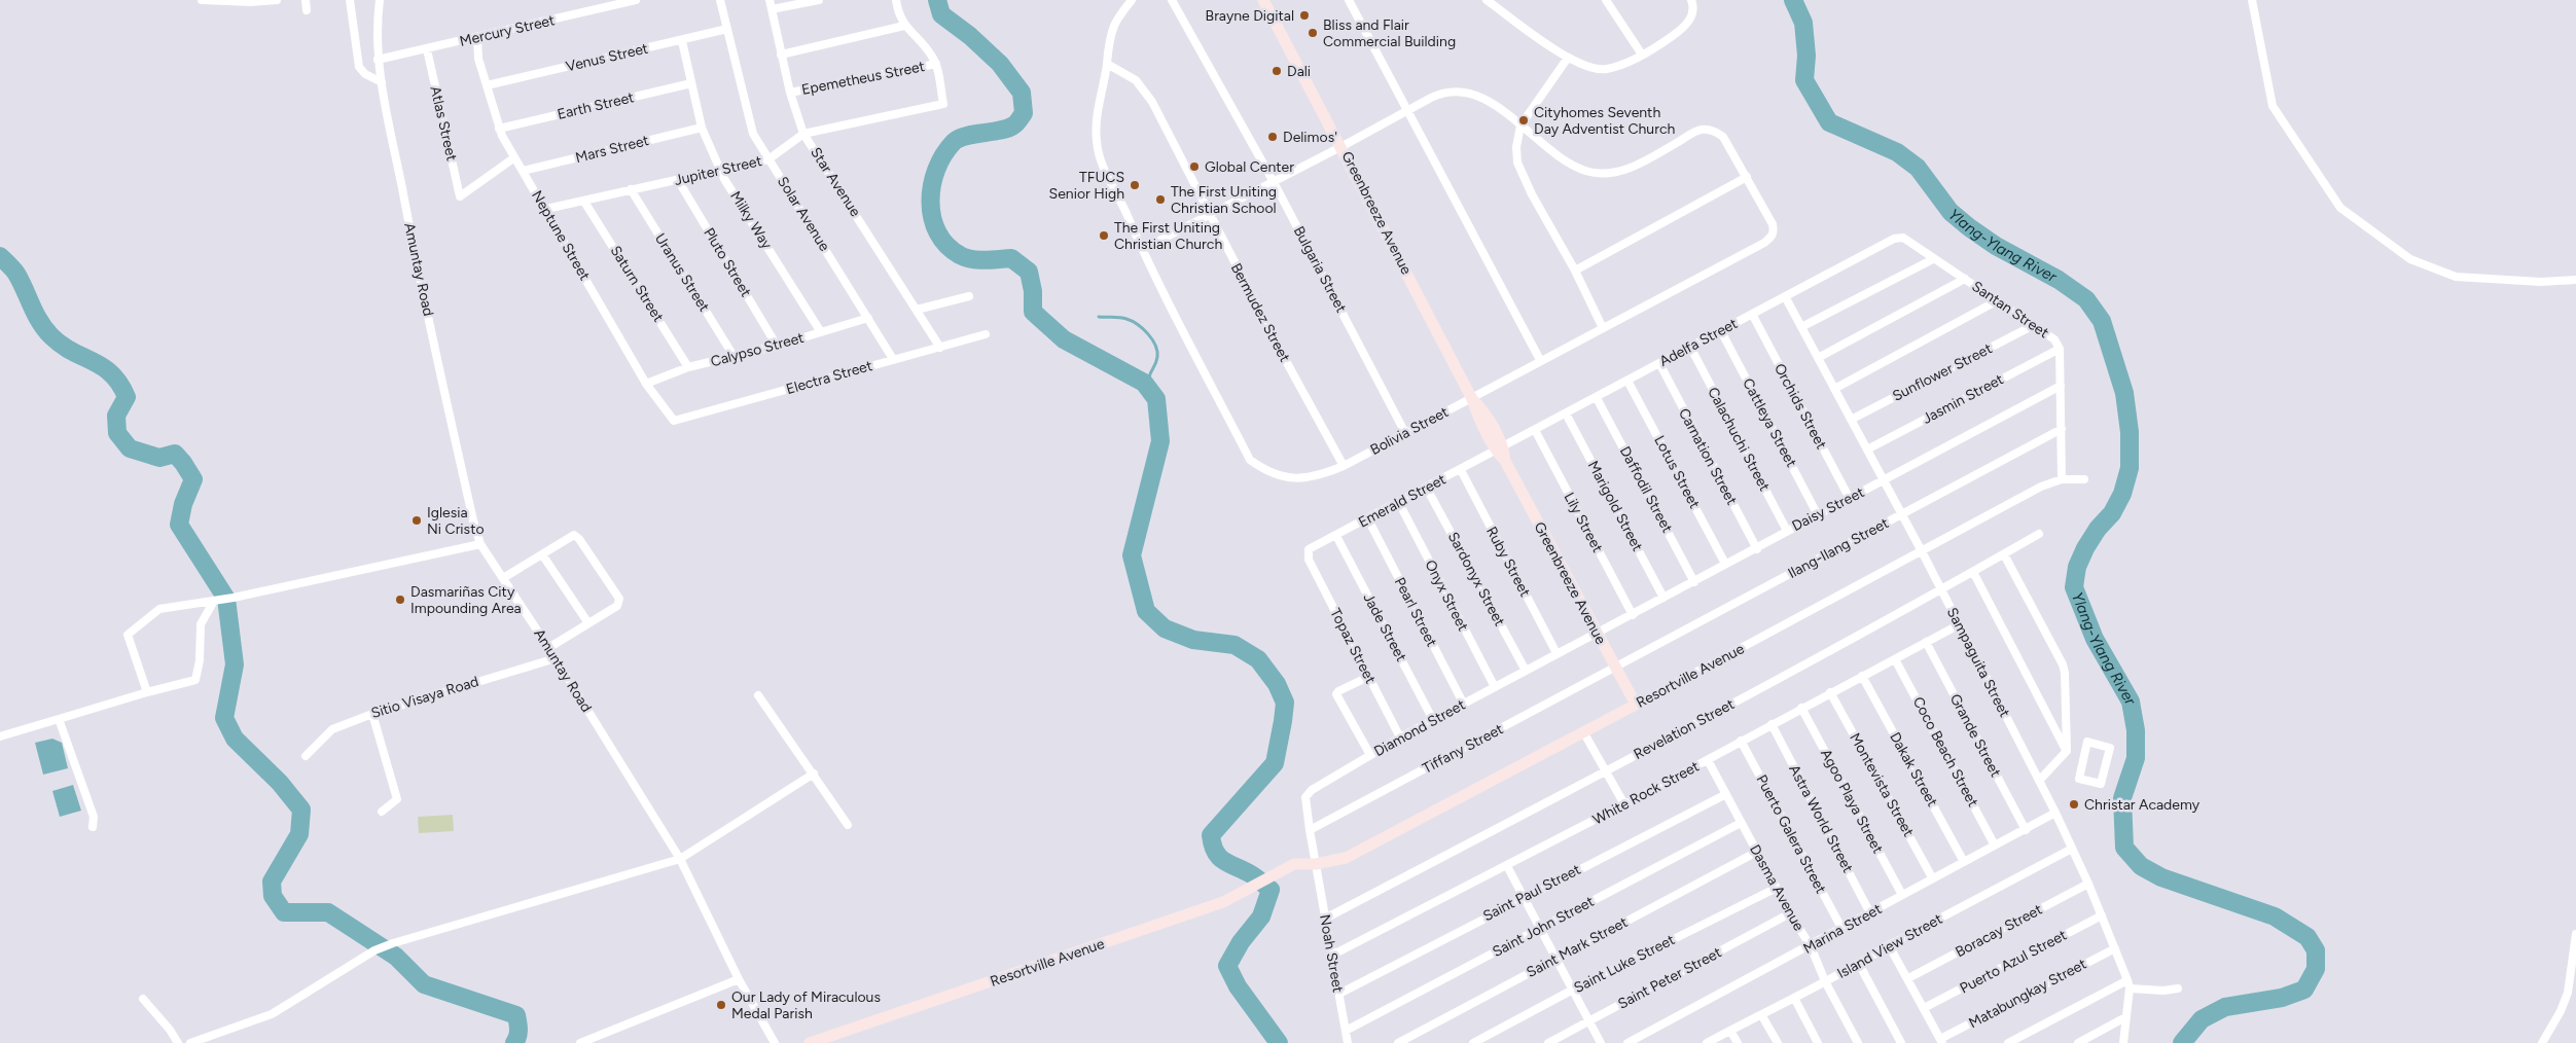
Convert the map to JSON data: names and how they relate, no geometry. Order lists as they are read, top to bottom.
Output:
{
  "streets": {
    "street": [
      "Mercury Street",
      "Venus Street",
      "Epemetheus Street",
      "Earth Street",
      "Atlas Street",
      "Mars Street",
      "Jupiter Street",
      "Star Avenue",
      "Greenbreeze Avenue",
      "Solar Avenue",
      "Milky Way",
      "Neptune Street",
      "Pluto Street",
      "Amuntay Road",
      "Bulgaria Street",
      "Uranus Street",
      "Saturn Street",
      "Santan Street",
      "Bermudez Street",
      "Adelfa Street",
      "Calypso Street",
      "Sunflower Street",
      "Electra Street",
      "Jasmin Street",
      "Orchids Street",
      "Cattleya Street",
      "Bolivia Street",
      "Calachuchi Street",
      "Carnation Street",
      "Lotus Street",
      "Daffodil Street",
      "Emerald Street",
      "Marigold Street",
      "Daisy Street",
      "Lily Street",
      "Ilang-Ilang Street",
      "Ruby Street",
      "Sardonyx Street",
      "Onyx Street",
      "Pearl Street",
      "Jade Street",
      "Topaz Street",
      "Sampaguita Street",
      "Resortville Avenue",
      "Sitio Visaya Road",
      "Diamond Street",
      "Revelation Street",
      "Grande Street",
      "Tiffany Street",
      "Coco Beach Street",
      "Dakak Street",
      "Montevista Street",
      "White Rock Street",
      "Agoo Playa Street",
      "Astra World Street",
      "Puerto Galera Street",
      "Dasma Avenue",
      "Saint Paul Street",
      "Saint John Street",
      "Marina Street",
      "Boracay Street",
      "Island View Street",
      "Saint Mark Street",
      "Noah Street",
      "Puerto Azul Street",
      "Saint Luke Street",
      "Saint Peter Street",
      "Matabungkay Street"
    ]
  },
  "crossings": [
    ["Mercury Street", "Atlas Street"],
    ["Mercury Street", "Neptune Street"],
    ["Mercury Street", "Amuntay Road"],
    ["Venus Street", "Solar Avenue"],
    ["Venus Street", "Milky Way"],
    ["Venus Street", "Neptune Street"],
    ["Epemetheus Street", "Jupiter Street"],
    ["Epemetheus Street", "Star Avenue"],
    ["Earth Street", "Milky Way"],
    ["Earth Street", "Neptune Street"],
    ["Atlas Street", "Neptune Street"],
    ["Mars Street", "Milky Way"],
    ["Mars Street", "Neptune Street"],
    ["Jupiter Street", "Star Avenue"],
    ["Jupiter Street", "Solar Avenue"],
    ["Jupiter Street", "Milky Way"],
    ["Jupiter Street", "Neptune Street"],
    ["Jupiter Street", "Pluto Street"],
    ["Jupiter Street", "Uranus Street"],
    ["Jupiter Street", "Saturn Street"],
    ["Star Avenue", "Electra Street"],
    ["Greenbreeze Avenue", "Adelfa Street"],
    ["Greenbreeze Avenue", "Bolivia Street"],
    ["Greenbreeze Avenue", "Emerald Street"],
    ["Greenbreeze Avenue", "Daisy Street"],
    ["Greenbreeze Avenue", "Ilang-Ilang Street"],
    ["Greenbreeze Avenue", "Resortville Avenue"],
    ["Greenbreeze Avenue", "Diamond Street"],
    ["Greenbreeze Avenue", "Tiffany Street"],
    ["Solar Avenue", "Calypso Street"],
    ["Solar Avenue", "Electra Street"],
    ["Milky Way", "Calypso Street"],
    ["Neptune Street", "Calypso Street"],
    ["Neptune Street", "Electra Street"],
    ["Pluto Street", "Calypso Street"],
    ["Amuntay Road", "Sitio Visaya Road"],
    ["Bulgaria Street", "Bolivia Street"],
    ["Uranus Street", "Calypso Street"],
    ["Saturn Street", "Calypso Street"],
    ["Santan Street", "Adelfa Street"],
    ["Santan Street", "Sunflower Street"],
    ["Santan Street", "Jasmin Street"],
    ["Santan Street", "Daisy Street"],
    ["Santan Street", "Ilang-Ilang Street"],
    ["Santan Street", "Resortville Avenue"],
    ["Bermudez Street", "Bolivia Street"],
    ["Adelfa Street", "Orchids Street"],
    ["Adelfa Street", "Cattleya Street"],
    ["Adelfa Street", "Calachuchi Street"],
    ["Adelfa Street", "Carnation Street"],
    ["Adelfa Street", "Lotus Street"],
    ["Adelfa Street", "Daffodil Street"],
    ["Adelfa Street", "Emerald Street"],
    ["Adelfa Street", "Marigold Street"],
    ["Adelfa Street", "Lily Street"],
    ["Adelfa Street", "Sampaguita Street"],
    ["Sunflower Street", "Sampaguita Street"],
    ["Jasmin Street", "Sampaguita Street"],
    ["Orchids Street", "Daisy Street"],
    ["Cattleya Street", "Daisy Street"],
    ["Calachuchi Street", "Daisy Street"],
    ["Carnation Street", "Daisy Street"],
    ["Lotus Street", "Daisy Street"],
    ["Daffodil Street", "Daisy Street"],
    ["Emerald Street", "Ruby Street"],
    ["Emerald Street", "Sardonyx Street"],
    ["Emerald Street", "Onyx Street"],
    ["Emerald Street", "Pearl Street"],
    ["Emerald Street", "Jade Street"],
    ["Emerald Street", "Topaz Street"],
    ["Marigold Street", "Daisy Street"],
    ["Daisy Street", "Lily Street"],
    ["Daisy Street", "Sampaguita Street"],
    ["Daisy Street", "Diamond Street"],
    ["Ilang-Ilang Street", "Sampaguita Street"],
    ["Ilang-Ilang Street", "Tiffany Street"],
    ["Ruby Street", "Diamond Street"],
    ["Sardonyx Street", "Diamond Street"],
    ["Onyx Street", "Diamond Street"],
    ["Pearl Street", "Diamond Street"],
    ["Jade Street", "Diamond Street"],
    ["Topaz Street", "Diamond Street"],
    ["Sampaguita Street", "Resortville Avenue"],
    ["Sampaguita Street", "Revelation Street"],
    ["Sampaguita Street", "White Rock Street"],
    ["Sampaguita Street", "Marina Street"],
    ["Sampaguita Street", "Boracay Street"],
    ["Sampaguita Street", "Island View Street"],
    ["Sampaguita Street", "Puerto Azul Street"],
    ["Sampaguita Street", "Matabungkay Street"],
    ["Resortville Avenue", "Diamond Street"],
    ["Resortville Avenue", "Noah Street"],
    ["Diamond Street", "Tiffany Street"],
    ["Diamond Street", "Noah Street"],
    ["Revelation Street", "Noah Street"],
    ["Grande Street", "White Rock Street"],
    ["Grande Street", "Marina Street"],
    ["Coco Beach Street", "White Rock Street"],
    ["Coco Beach Street", "Marina Street"],
    ["Dakak Street", "White Rock Street"],
    ["Dakak Street", "Marina Street"],
    ["Montevista Street", "White Rock Street"],
    ["Montevista Street", "Marina Street"],
    ["White Rock Street", "Agoo Playa Street"],
    ["White Rock Street", "Astra World Street"],
    ["White Rock Street", "Puerto Galera Street"],
    ["White Rock Street", "Dasma Avenue"],
    ["White Rock Street", "Noah Street"],
    ["Agoo Playa Street", "Marina Street"],
    ["Astra World Street", "Marina Street"],
    ["Puerto Galera Street", "Marina Street"],
    ["Dasma Avenue", "Saint Paul Street"],
    ["Dasma Avenue", "Saint John Street"],
    ["Dasma Avenue", "Marina Street"],
    ["Dasma Avenue", "Island View Street"],
    ["Dasma Avenue", "Saint Mark Street"],
    ["Dasma Avenue", "Saint Luke Street"],
    ["Dasma Avenue", "Saint Peter Street"],
    ["Saint Paul Street", "Noah Street"],
    ["Saint John Street", "Noah Street"]
  ],
  "water": ["Ylang-Ylang River"],
  "places": [
    "Brayne Digital",
    "Bliss and Flair Commercial Building",
    "Dali",
    "Cityhomes Seventh Day Adventist Church",
    "Delimos'",
    "Global Center",
    "TFUCS Senior High",
    "The First Uniting Christian School",
    "The First Uniting Christian Church",
    "Iglesia Ni Cristo",
    "Dasmariñas City Impounding Area",
    "Christar Academy",
    "Our Lady of Miraculous Medal Parish"
  ]
}
